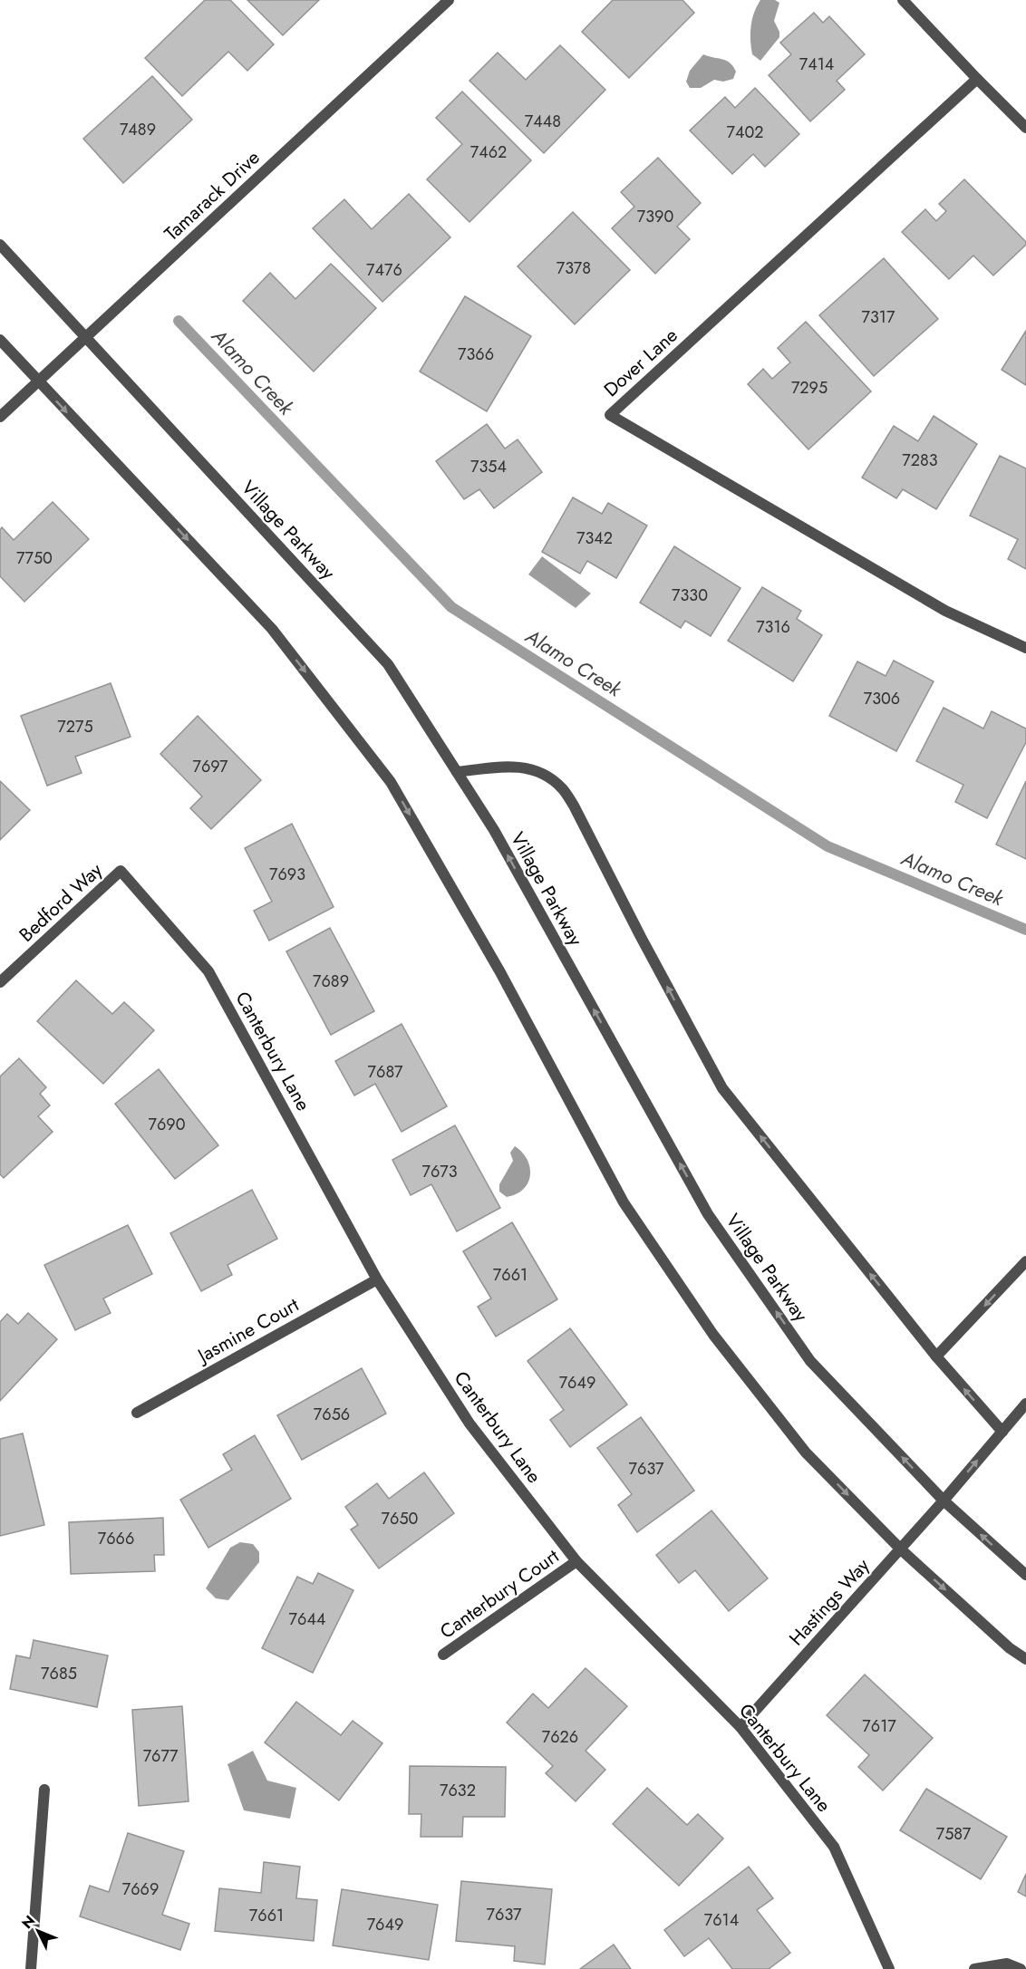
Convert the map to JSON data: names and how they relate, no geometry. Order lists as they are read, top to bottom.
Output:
{
  "streets": {
    "street": [
      "Tamarack Drive",
      "Dover Lane",
      "Village Parkway",
      "Bedford Way",
      "Canterbury Lane",
      "Jasmine Court",
      "Canterbury Court",
      "Hastings Way"
    ]
  },
  "crossings": [
    ["Tamarack Drive", "Village Parkway"],
    ["Village Parkway", "Hastings Way"],
    ["Bedford Way", "Canterbury Lane"],
    ["Canterbury Lane", "Jasmine Court"],
    ["Canterbury Lane", "Canterbury Court"],
    ["Canterbury Lane", "Hastings Way"]
  ],
  "water": ["Alamo Creek"],
  "house_numbers": [
    "7414",
    "7448",
    "7489",
    "7402",
    "7462",
    "7390",
    "7378",
    "7476",
    "7317",
    "7366",
    "7295",
    "7283",
    "7354",
    "7342",
    "7750",
    "7330",
    "7316",
    "7306",
    "7275",
    "7697",
    "7693",
    "7689",
    "7687",
    "7690",
    "7673",
    "7661",
    "7649",
    "7656",
    "7637",
    "7650",
    "7666",
    "7644",
    "7685",
    "7617",
    "7626",
    "7677",
    "7632",
    "7587",
    "7669",
    "7637",
    "7661",
    "7614",
    "7649"
  ],
  "north": "top left"
}
